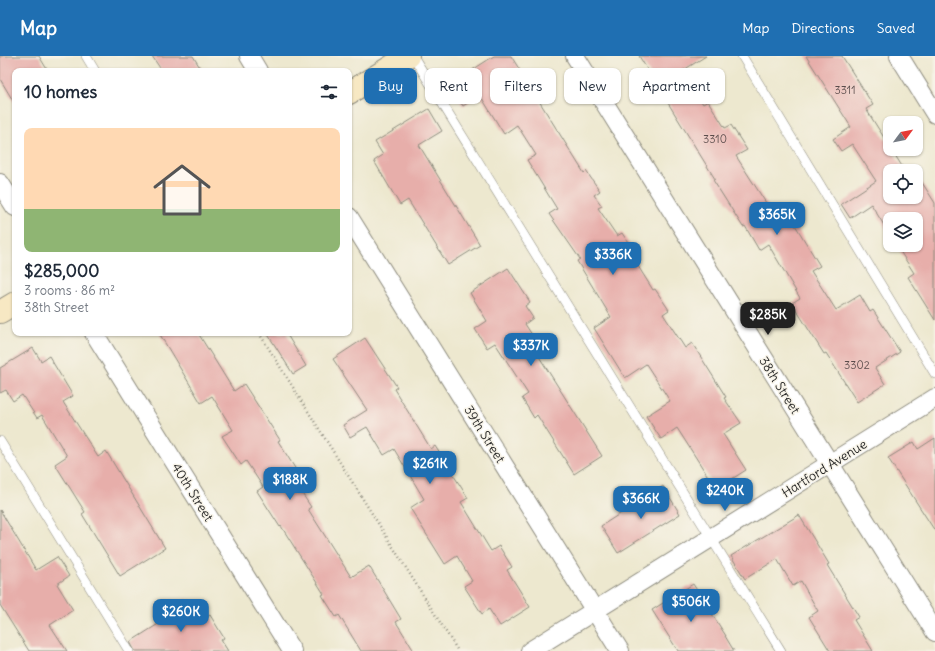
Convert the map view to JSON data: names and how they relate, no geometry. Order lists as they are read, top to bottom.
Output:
{
  "streets": {
    "street": [
      "38th Street",
      "39th Street",
      "Hartford Avenue",
      "40th Street"
    ]
  },
  "crossings": [
    ["38th Street", "Hartford Avenue"],
    ["39th Street", "Hartford Avenue"]
  ],
  "house_numbers": ["3311", "3310", "3302"],
  "north": "top right",
  "page": {
    "header": "Map",
    "nav": ["Map", "Directions", "Saved"],
    "chip": [
      "Buy",
      "Rent",
      "Filters",
      "New",
      "Apartment"
    ],
    "heading": "10 homes",
    "list": [
      {
        "name": "$285,000",
        "note": "3 rooms · 86 m² · 38th Street"
      }
    ],
    "price": [
      "$365K",
      "$336K",
      "$285K",
      "$337K",
      "$261K",
      "$188K",
      "$240K",
      "$366K",
      "$506K",
      "$260K"
    ]
  }
}
